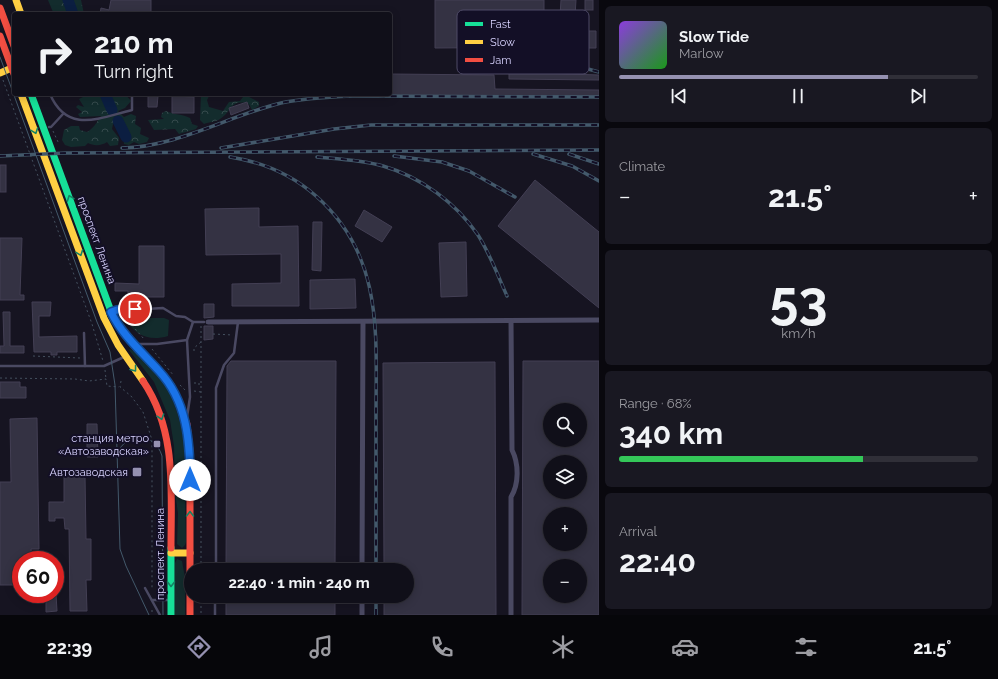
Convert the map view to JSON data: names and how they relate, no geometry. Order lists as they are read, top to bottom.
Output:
{
  "streets": {
    "main road": ["проспект Ленина"]
  },
  "places": {
    "transit": ["станция метро «Автозаводская»", "Автозаводская"]
  },
  "legend": ["Fast", "Slow", "Jam"],
  "page": {
    "turn": ["210 m", "Turn right"],
    "song": ["Slow Tide", "Marlow"],
    "tile": [
      "Climate",
      ["53", "km/h"],
      ["Range · 68%", "340 km"],
      ["Arrival", "22:40"]
    ],
    "heat": ["−", "21.5°", "+"],
    "map_buttons": ["+", "−"],
    "limit": "60",
    "trip": "22:40 · 1 min · 240 m",
    "tabs": ["22:39", "21.5°"]
  }
}
